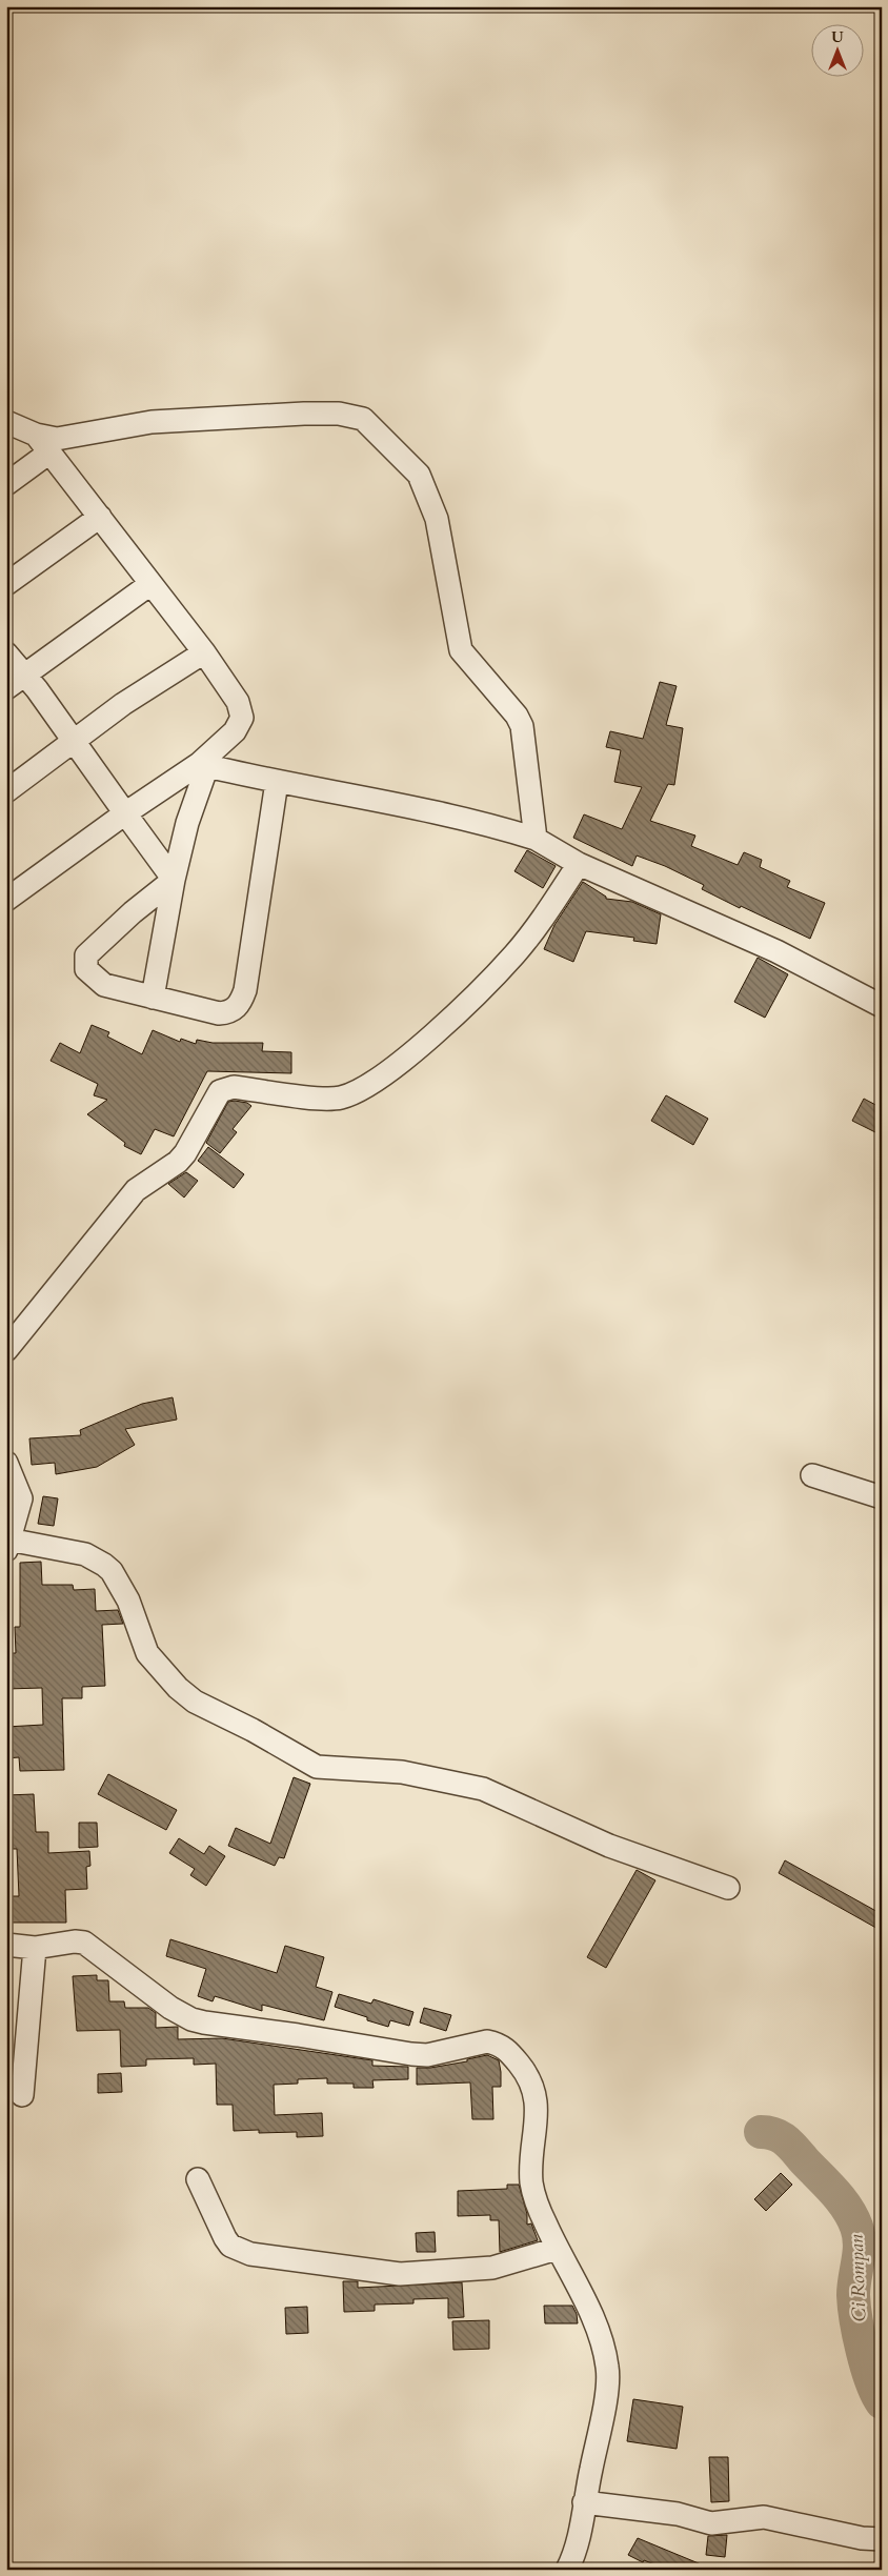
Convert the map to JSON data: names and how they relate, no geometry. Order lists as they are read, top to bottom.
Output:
{
  "water": ["Ci Rompan"],
  "north": "top"
}
